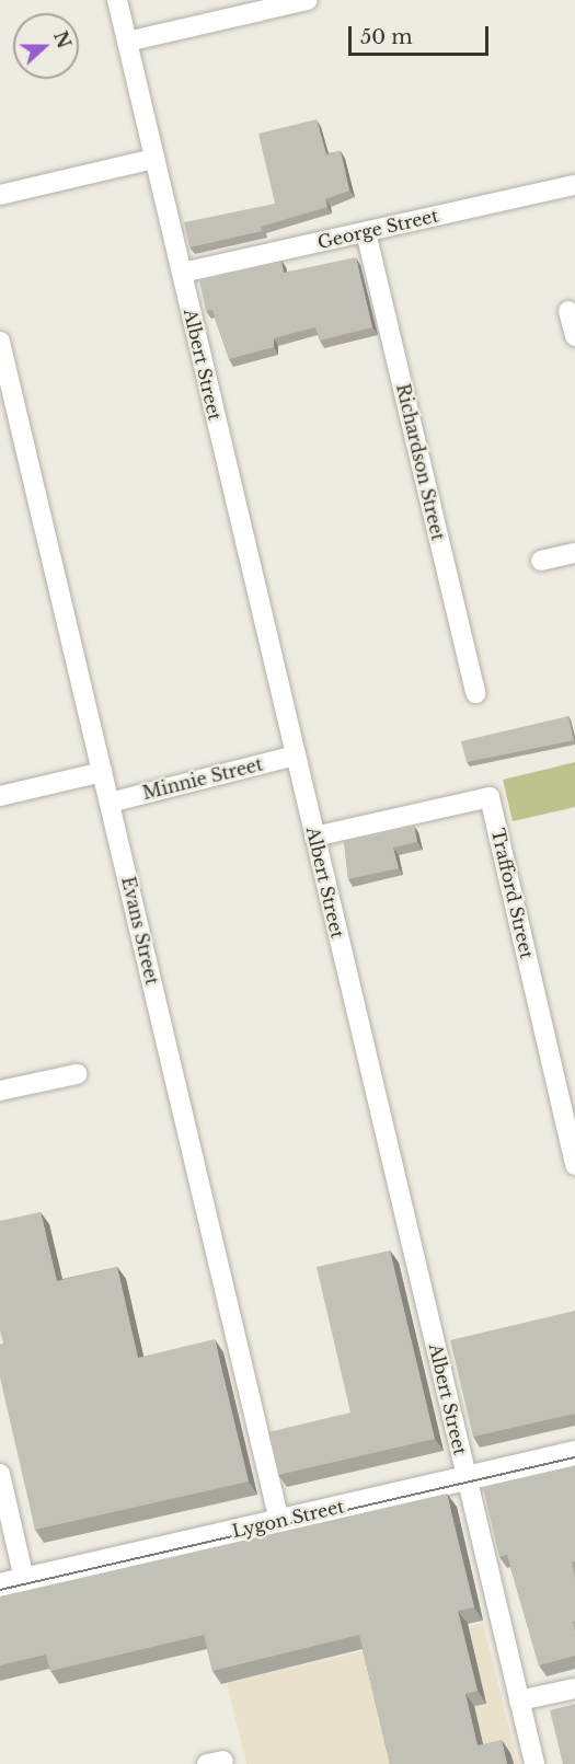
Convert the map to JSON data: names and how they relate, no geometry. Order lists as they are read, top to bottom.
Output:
{
  "streets": {
    "street": [
      "George Street",
      "Albert Street",
      "Richardson Street",
      "Minnie Street",
      "Trafford Street",
      "Evans Street",
      "Lygon Street"
    ]
  },
  "crossings": [
    ["George Street", "Albert Street"],
    ["George Street", "Richardson Street"],
    ["Albert Street", "Minnie Street"],
    ["Albert Street", "Trafford Street"],
    ["Albert Street", "Lygon Street"],
    ["Minnie Street", "Evans Street"],
    ["Evans Street", "Lygon Street"]
  ],
  "scale_bar": "50 m",
  "north": "right"
}
